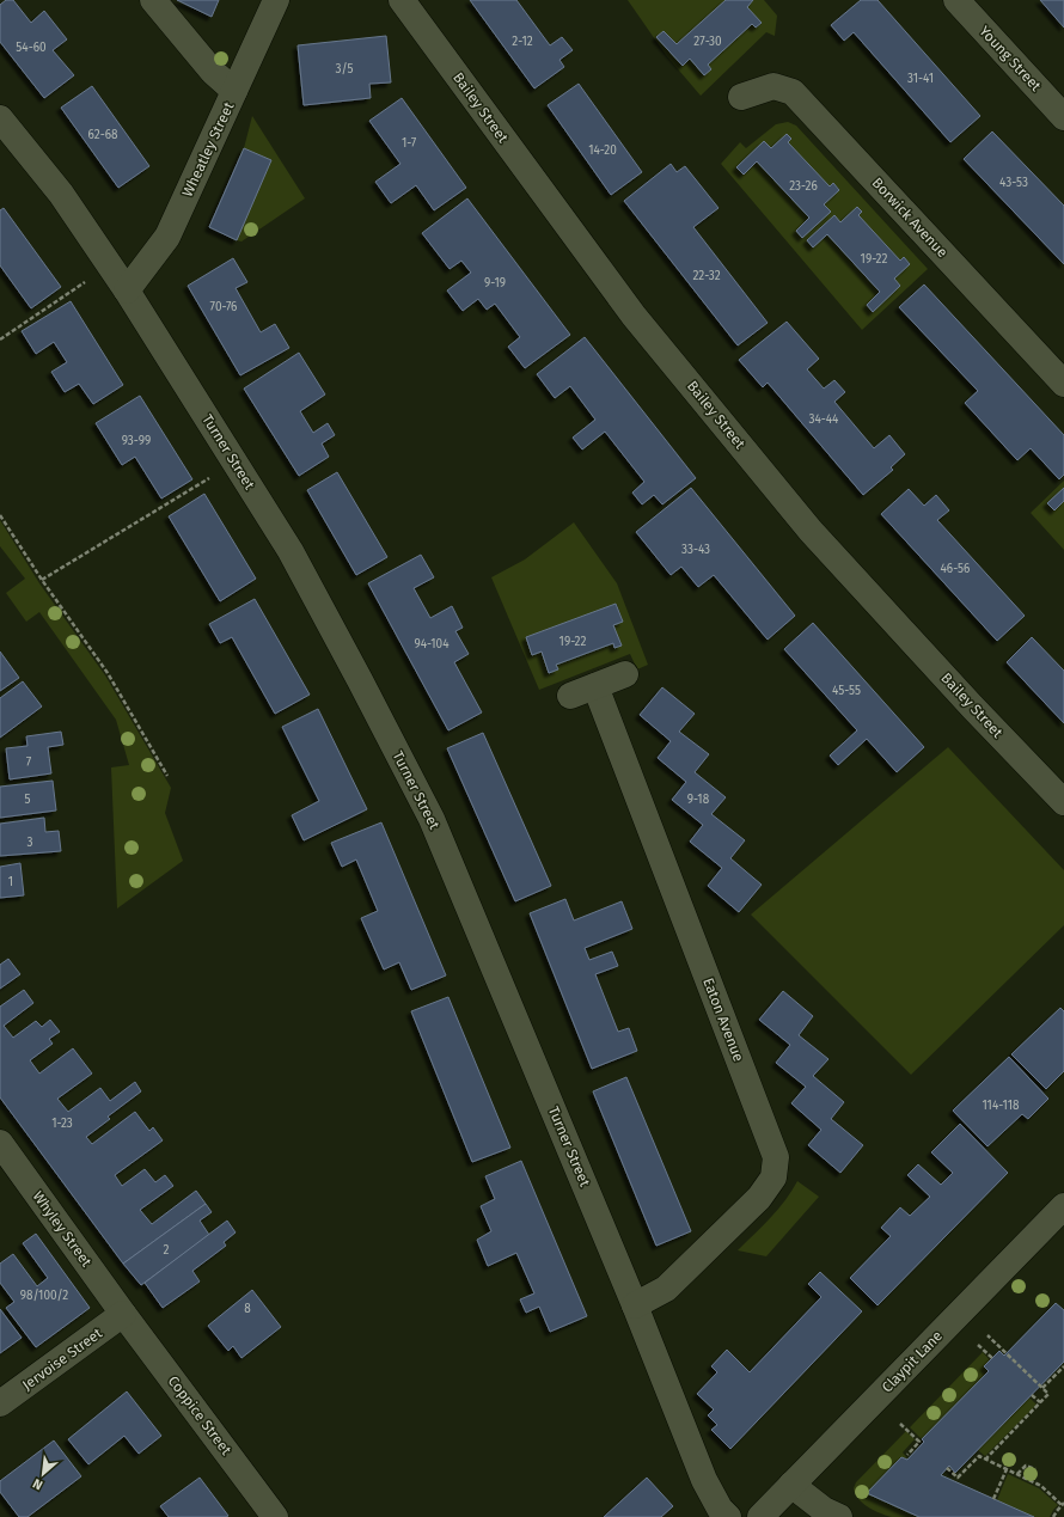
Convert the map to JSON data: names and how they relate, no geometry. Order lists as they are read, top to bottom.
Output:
{
  "streets": {
    "street": [
      "Young Street",
      "Bailey Street",
      "Wheatley Street",
      "Borwick Avenue",
      "Turner Street",
      "Eaton Avenue",
      "Whyley Street",
      "Jervoise Street",
      "Claypit Lane",
      "Coppice Street"
    ]
  },
  "crossings": [
    ["Wheatley Street", "Turner Street"],
    ["Turner Street", "Eaton Avenue"],
    ["Whyley Street", "Jervoise Street"],
    ["Whyley Street", "Coppice Street"],
    ["Jervoise Street", "Coppice Street"]
  ],
  "house_numbers": [
    "2-12",
    "27-30",
    "54-60",
    "3/5",
    "31-41",
    "62-68",
    "1-7",
    "14-20",
    "43-53",
    "23-26",
    "19-22",
    "22-32",
    "9-19",
    "70-76",
    "34-44",
    "93-99",
    "33-43",
    "46-56",
    "19-22",
    "94-104",
    "45-55",
    "7",
    "5",
    "9-18",
    "3",
    "1",
    "114-118",
    "1-23",
    "2",
    "98/100/2",
    "8"
  ],
  "north": "bottom left"
}
